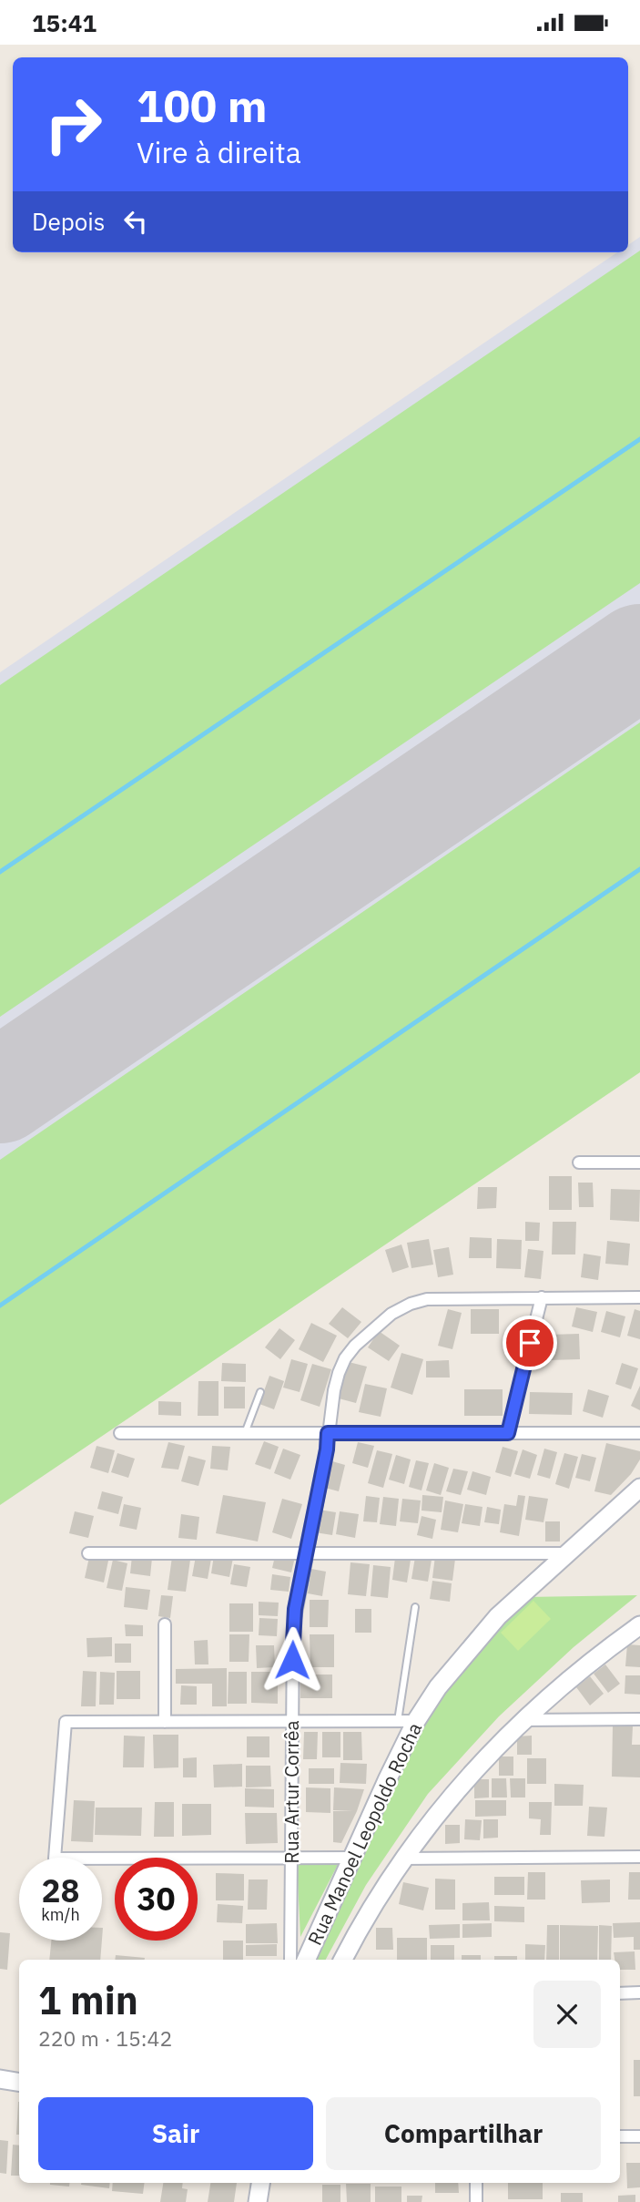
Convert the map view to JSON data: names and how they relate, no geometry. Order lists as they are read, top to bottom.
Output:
{
  "streets": {
    "main road": ["Rua Manoel Leopoldo Rocha"],
    "street": ["Rua Artur Corrêa"]
  },
  "page": {
    "status": "15:41",
    "turn": ["100 m", "Vire à direita"],
    "then": "Depois",
    "speed": "28 km/h",
    "limit": "30",
    "heading": ["1 min", "220 m · 15:42"],
    "buttons": ["Sair", "Compartilhar"]
  }
}
